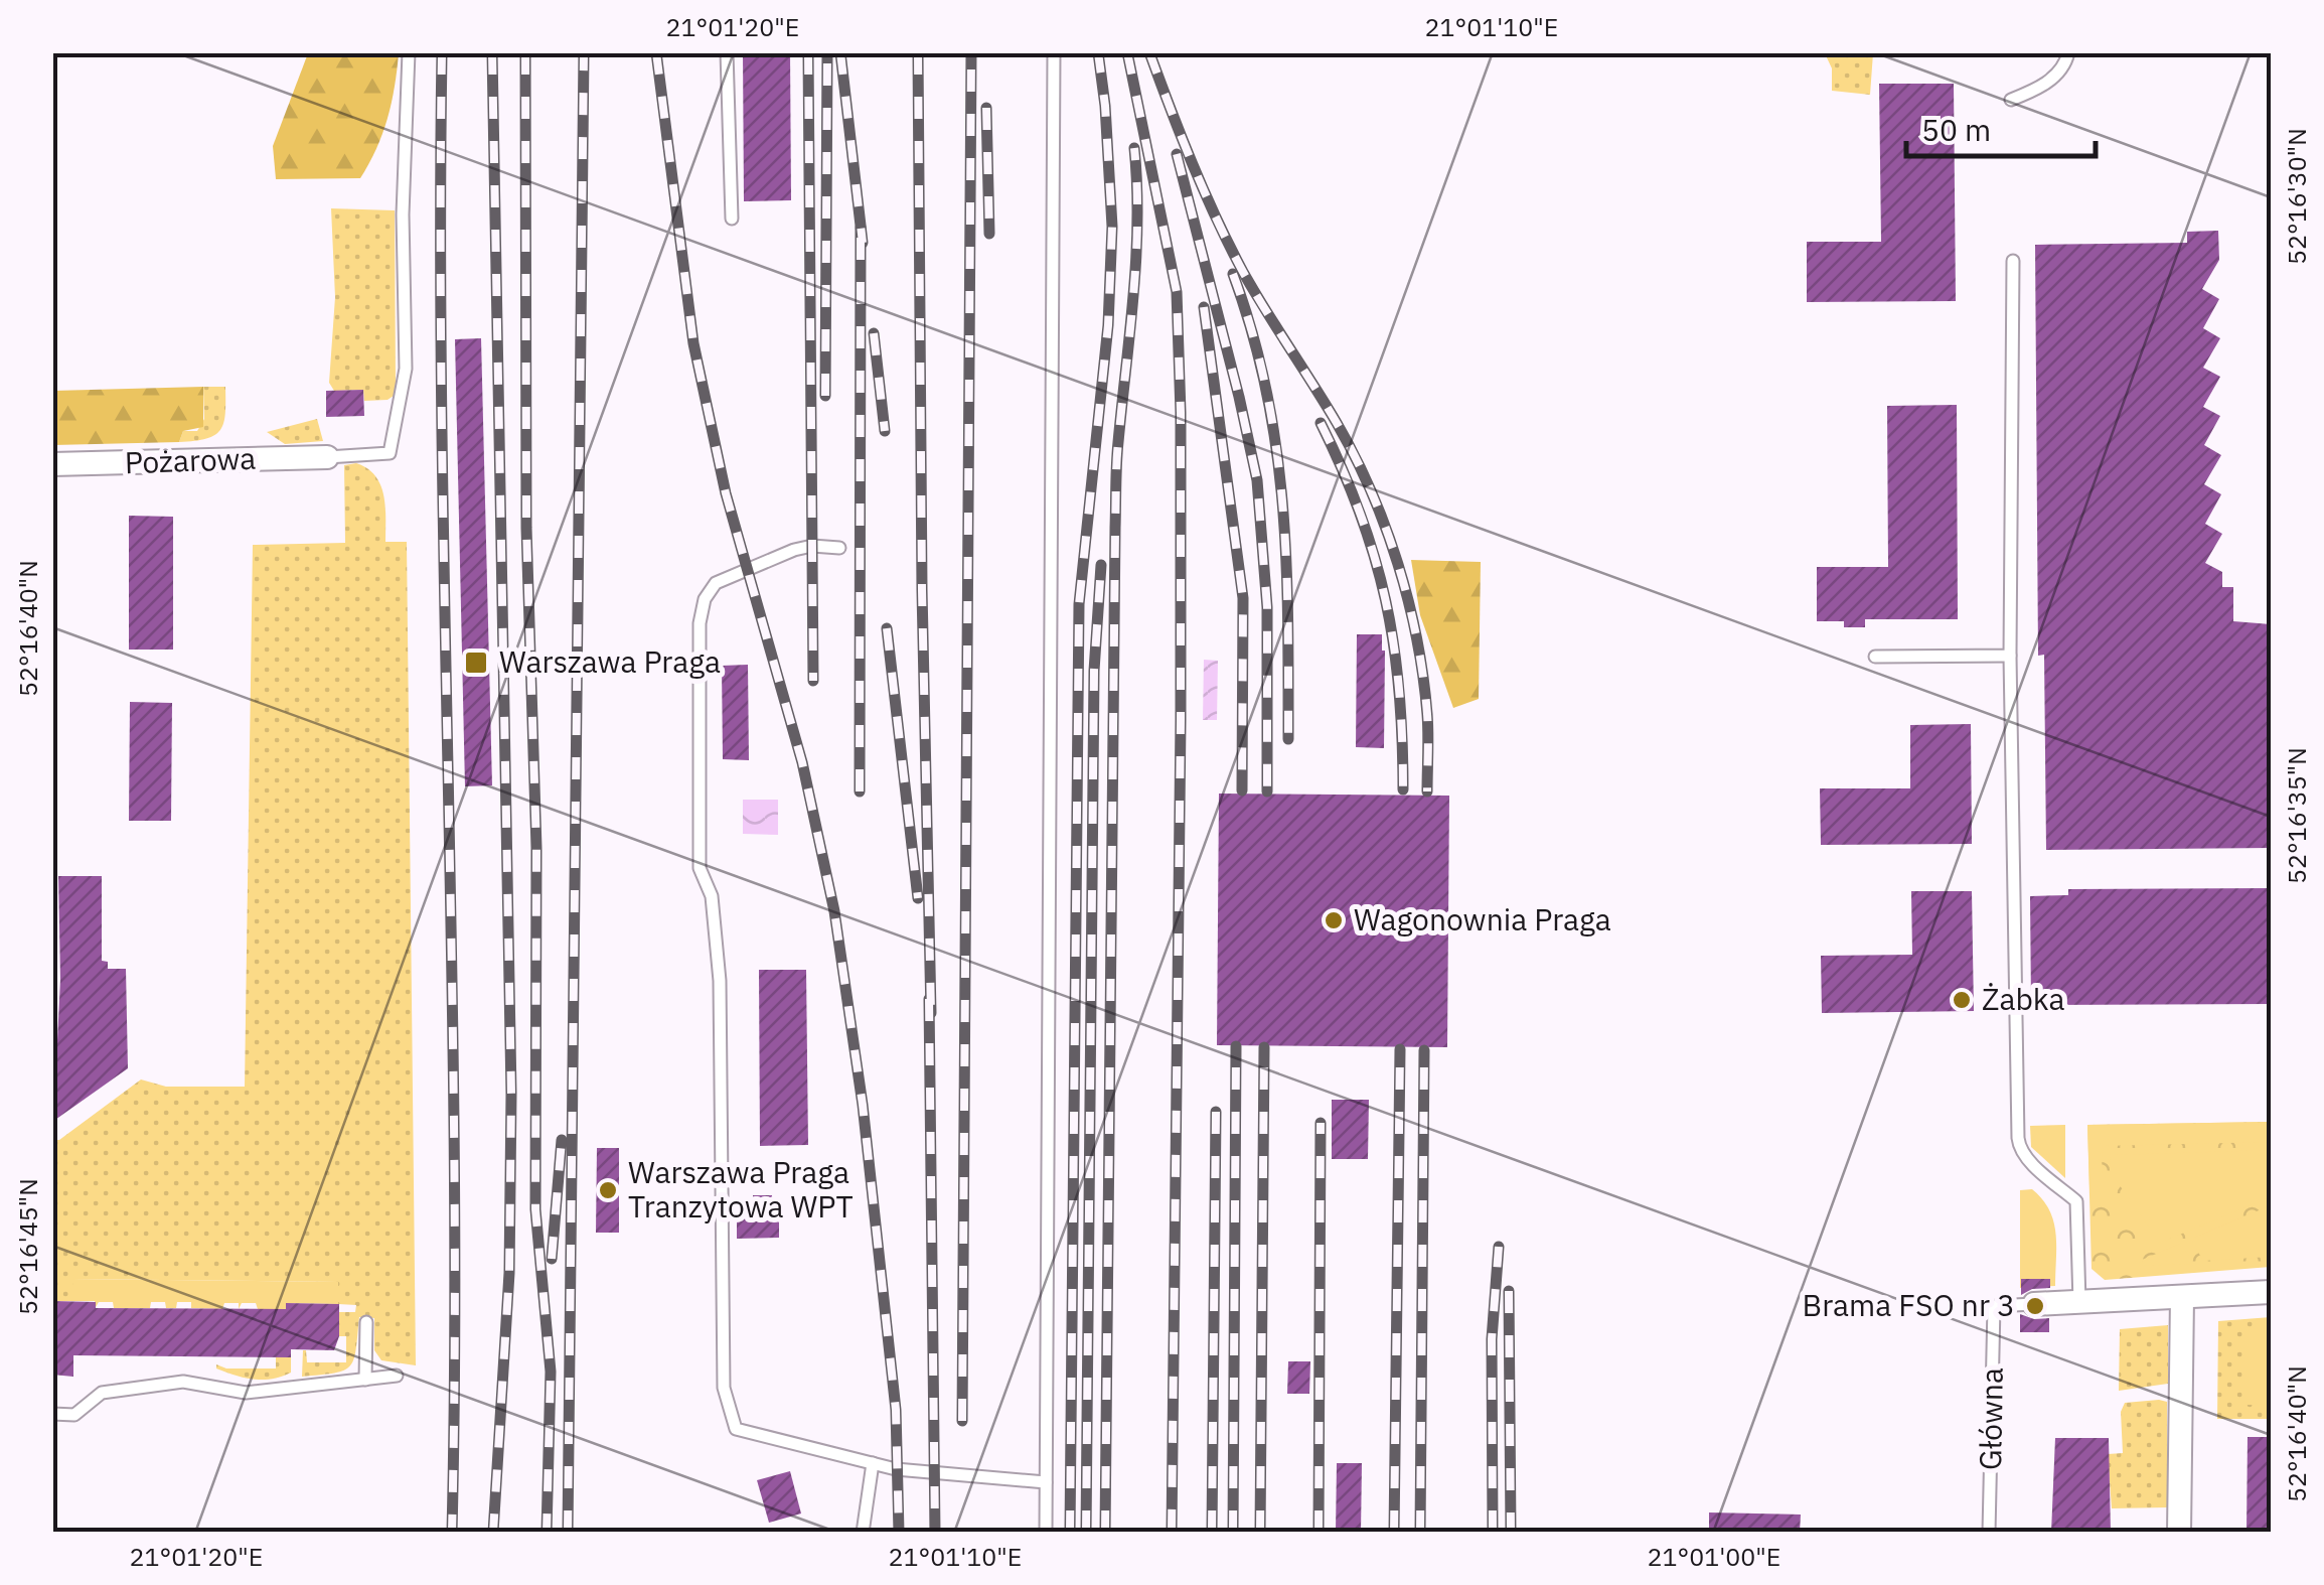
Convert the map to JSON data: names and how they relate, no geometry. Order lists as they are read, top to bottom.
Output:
{
  "streets": {
    "street": ["Pożarowa"],
    "lane": ["Główna"]
  },
  "places": {
    "transit": ["Warszawa Praga"],
    "other": [
      "Wagonownia Praga",
      "Żabka",
      "Warszawa Praga Tranzytowa WPT",
      "Brama FSO nr 3"
    ]
  },
  "scale_bar": "50 m",
  "coordinates": [
    "21°01'20\"E",
    "21°01'10\"E",
    "52°16'30\"N",
    "52°16'40\"N",
    "52°16'35\"N",
    "52°16'45\"N",
    "21°01'00\"E"
  ]
}
